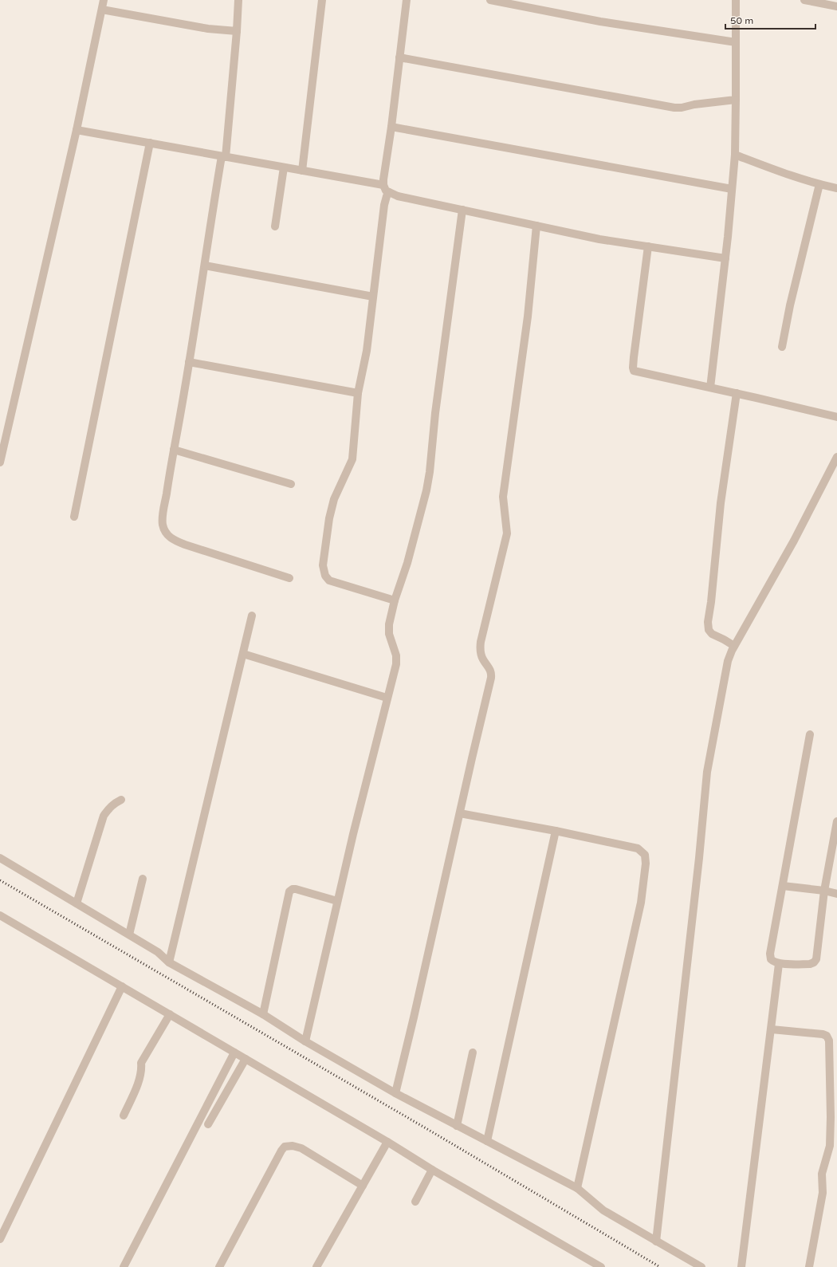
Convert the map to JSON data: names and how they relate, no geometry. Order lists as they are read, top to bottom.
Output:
{
  "scale_bar": "50 m"
}
